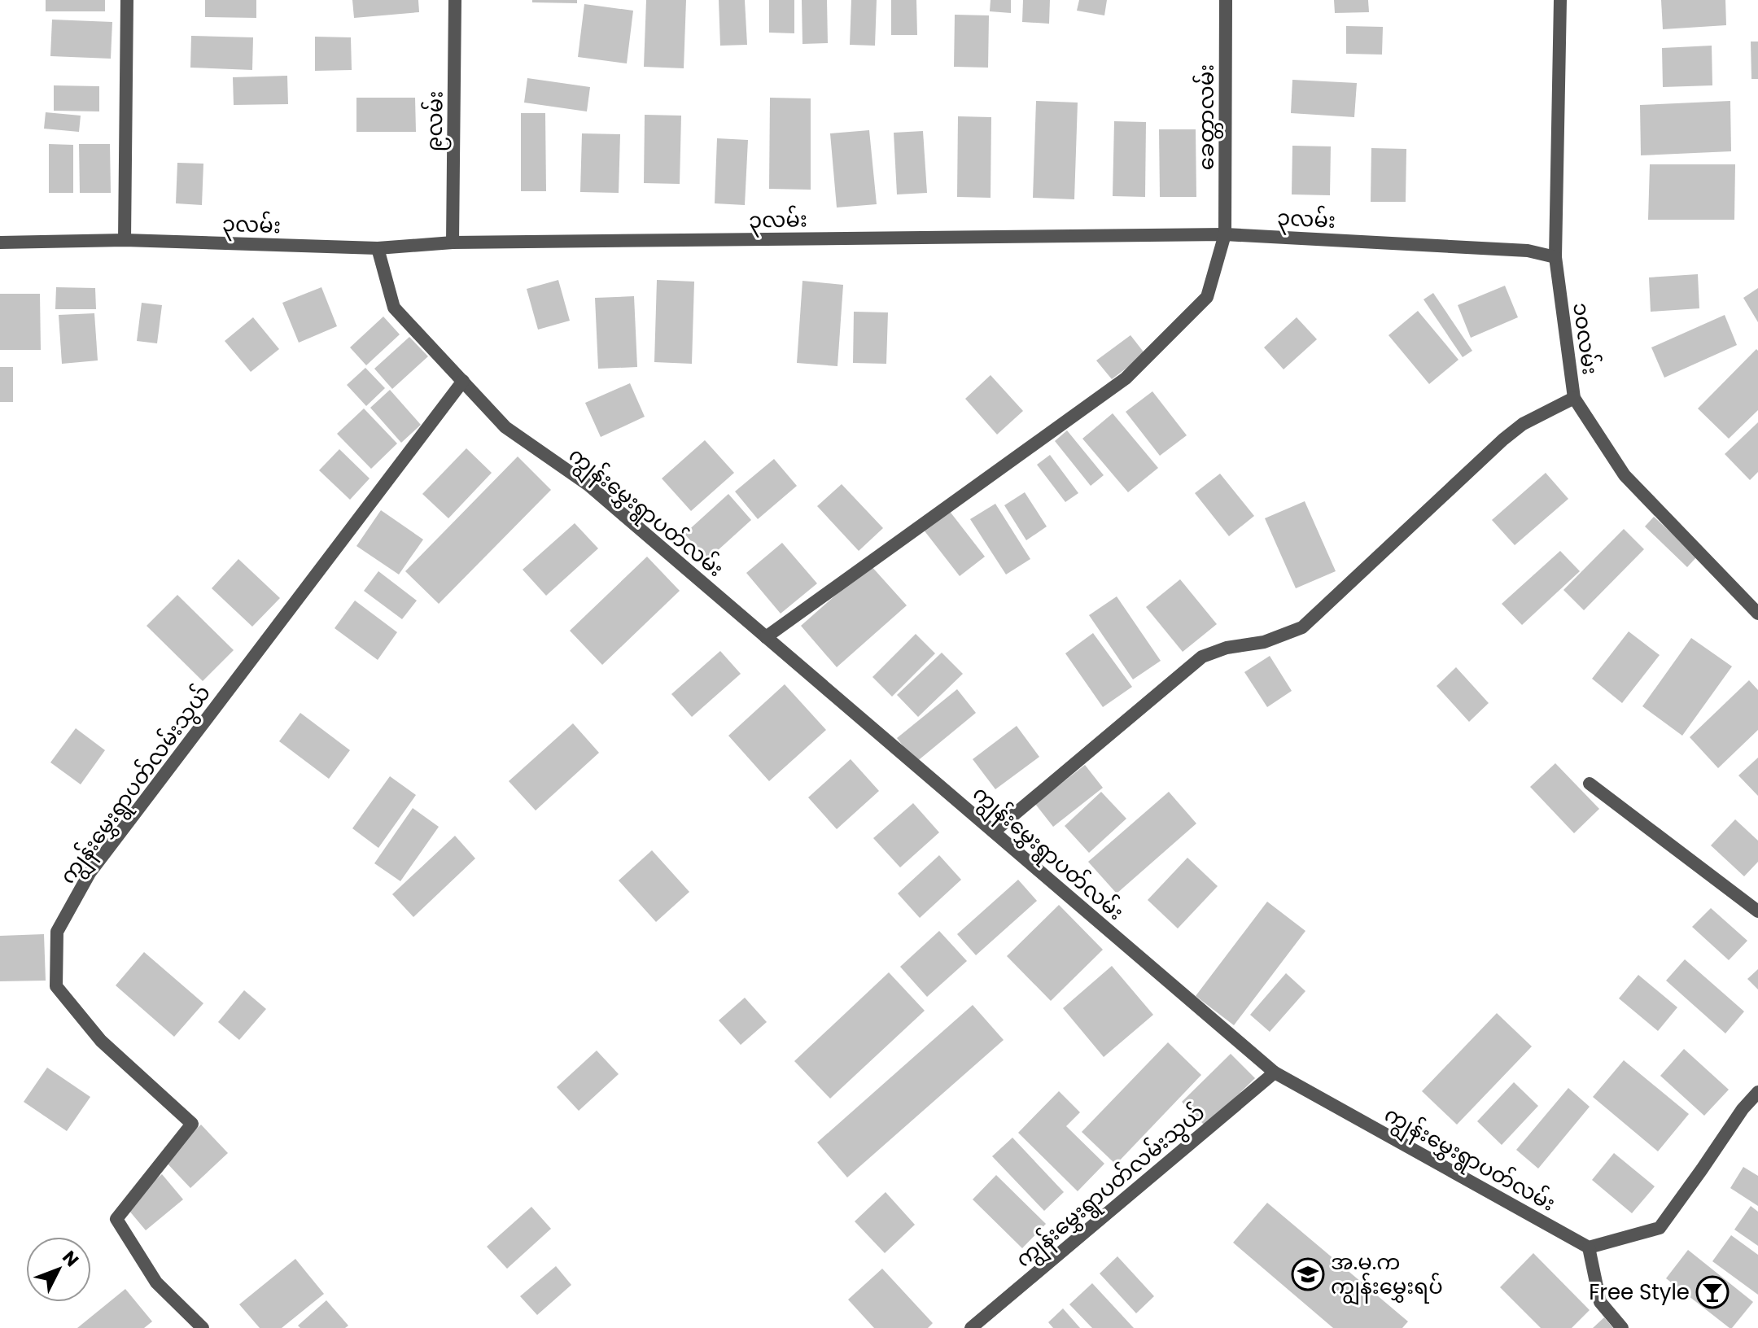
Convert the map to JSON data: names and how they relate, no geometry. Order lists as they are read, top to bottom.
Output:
{
  "streets": {
    "street": [
      "ခေတ္တာလမ်း",
      "၉လမ်း",
      "၃လမ်း",
      "၁၀လမ်း",
      "ကျွန်းမွှေးရွာပတ်လမ်း",
      "ကျွန်းမွှေးရွာပတ်လမ်းသွယ်"
    ]
  },
  "crossings": [
    ["ခေတ္တာလမ်း", "၃လမ်း"],
    ["ခေတ္တာလမ်း", "ကျွန်းမွှေးရွာပတ်လမ်း"],
    ["၉လမ်း", "၃လမ်း"],
    ["၃လမ်း", "၁၀လမ်း"],
    ["၃လမ်း", "ကျွန်းမွှေးရွာပတ်လမ်း"],
    ["ကျွန်းမွှေးရွာပတ်လမ်း", "ကျွန်းမွှေးရွာပတ်လမ်းသွယ်"]
  ],
  "places": {
    "school or university": ["အ.မ.က ကျွန်းမွှေးရပ်"],
    "bar": ["Free Style"]
  },
  "north": "top right"
}
